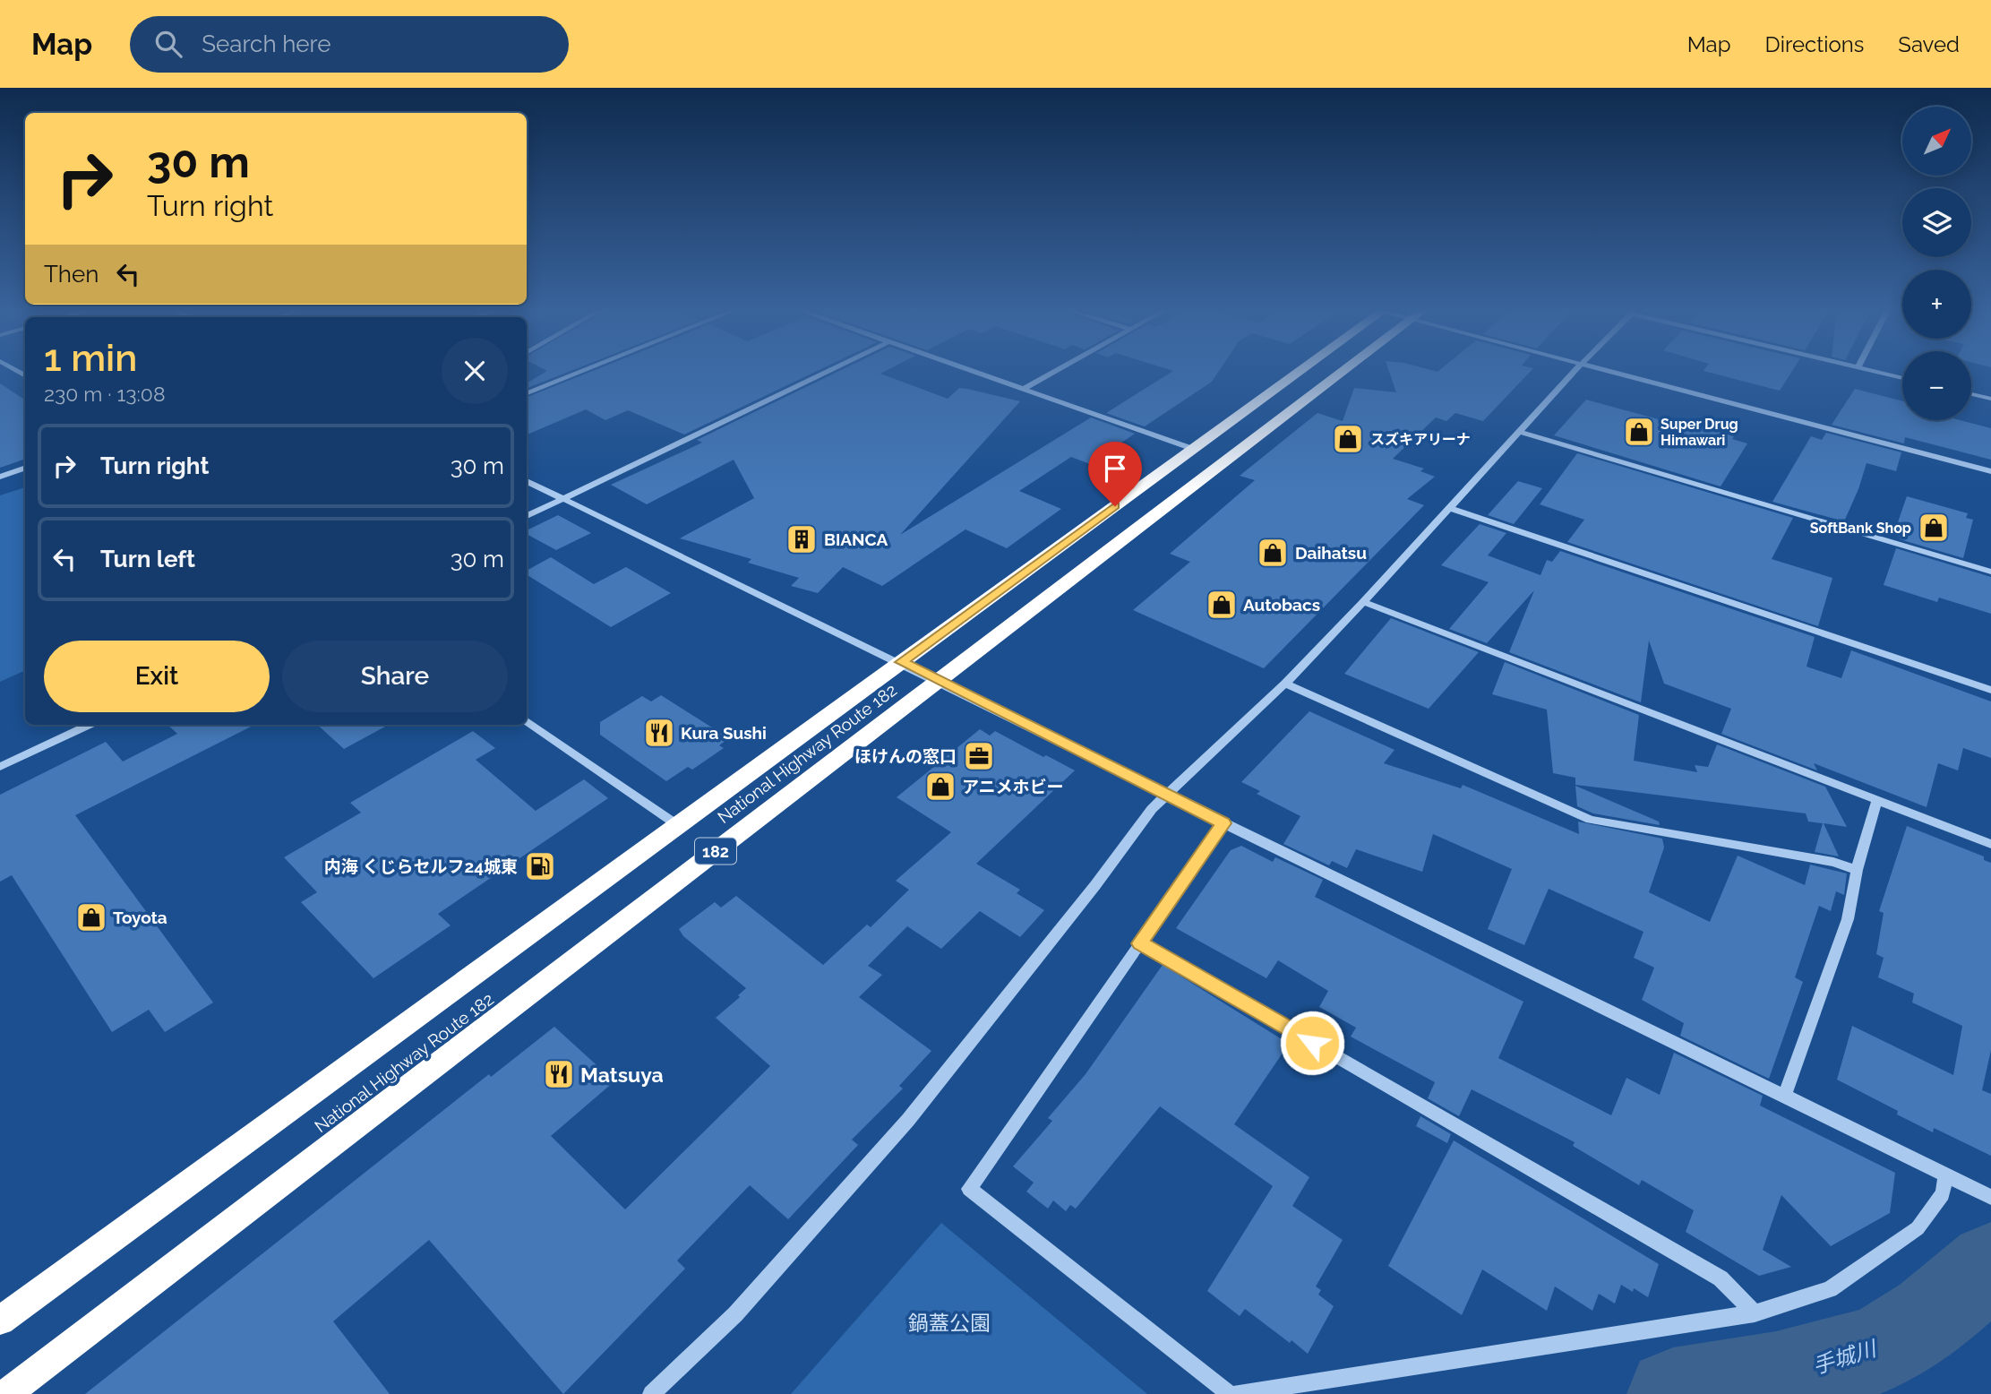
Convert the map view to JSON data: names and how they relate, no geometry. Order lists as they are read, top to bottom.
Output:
{
  "streets": {
    "highway": ["National Highway Route 182", "182"]
  },
  "water": ["手城川"],
  "parks": ["鍋蓋公園"],
  "places": {
    "shop": [
      "Super Drug Himawari",
      "スズキアリーナ",
      "SoftBank Shop",
      "Daihatsu",
      "Autobacs",
      "アニメホビー",
      "Toyota"
    ],
    "building": ["BIANCA"],
    "restaurant": ["Kura Sushi", "Matsuya"],
    "office": ["ほけんの窓口"],
    "fuel station": ["内海 くじらセルフ24城東"]
  },
  "north": "top right",
  "page": {
    "header": "Map",
    "search": "Search here",
    "nav": ["Map", "Directions", "Saved"],
    "map_buttons": ["+", "−"],
    "turn": ["30 m", "Turn right"],
    "then": "Then",
    "heading": ["1 min", "230 m · 13:08"],
    "list": [
      {
        "name": "Turn right",
        "value": "30 m"
      },
      {
        "name": "Turn left",
        "value": "30 m"
      }
    ],
    "buttons": ["Exit", "Share"]
  }
}
